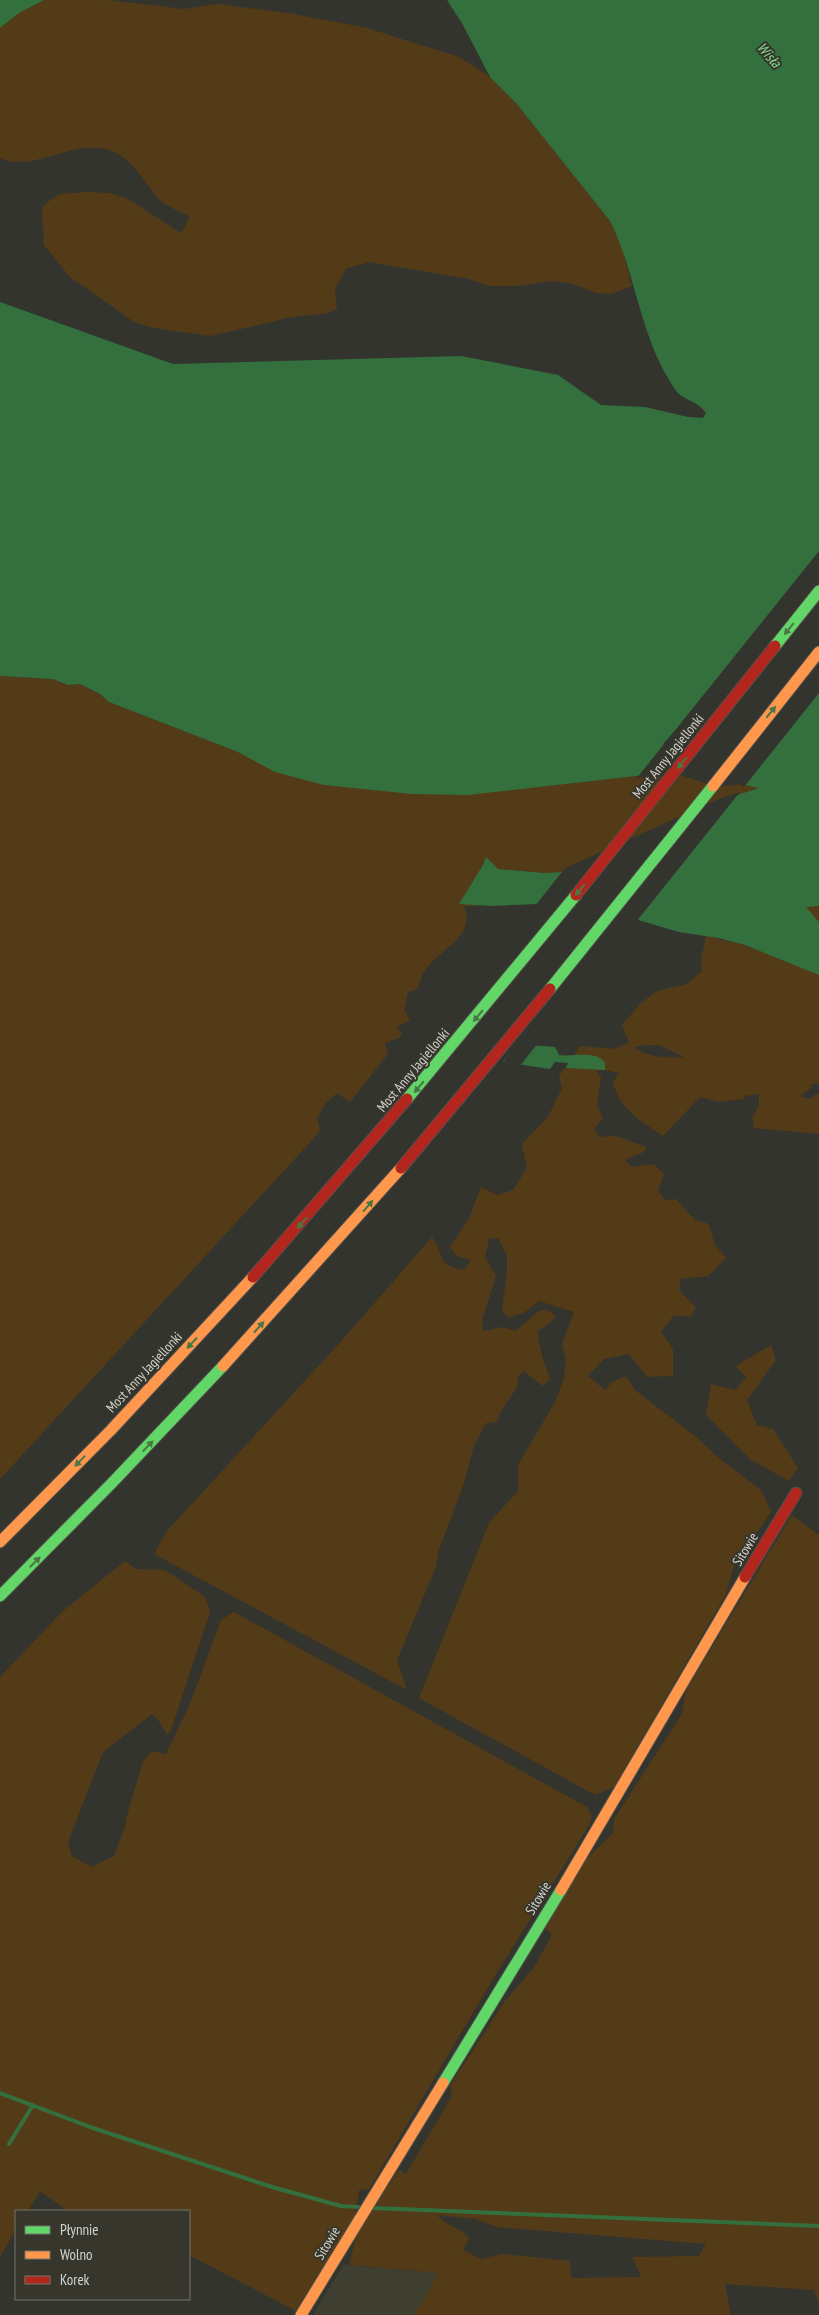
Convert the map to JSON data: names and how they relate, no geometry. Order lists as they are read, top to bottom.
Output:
{
  "streets": {
    "main road": ["Most Anny Jagiellonki", "Sitowie"]
  },
  "water": ["Wisła"],
  "legend": ["Płynnie", "Wolno", "Korek"]
}
